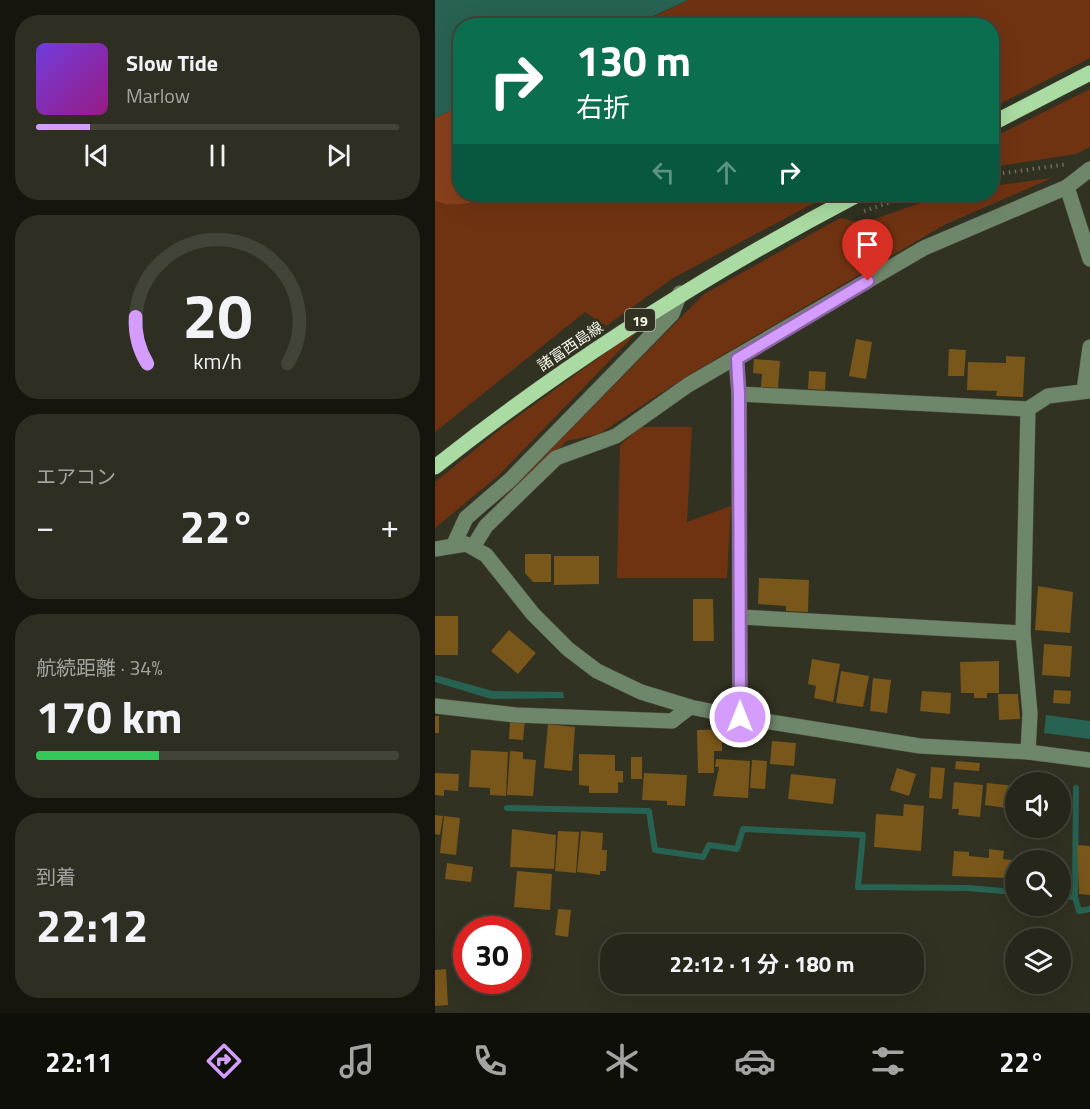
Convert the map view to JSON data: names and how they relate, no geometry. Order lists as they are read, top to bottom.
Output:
{
  "streets": {
    "main road": ["19", "諸富西島線"]
  },
  "page": {
    "turn": ["130 m", "右折"],
    "song": ["Slow Tide", "Marlow"],
    "tile": [
      "エアコン",
      ["航続距離 · 34%", "170 km"],
      ["到着", "22:12"]
    ],
    "heat": ["−", "22°", "+"],
    "limit": "30",
    "trip": "22:12 · 1 分 · 180 m",
    "tabs": ["22:11", "22°"],
    "gauge": ["20", "km/h"]
  }
}
